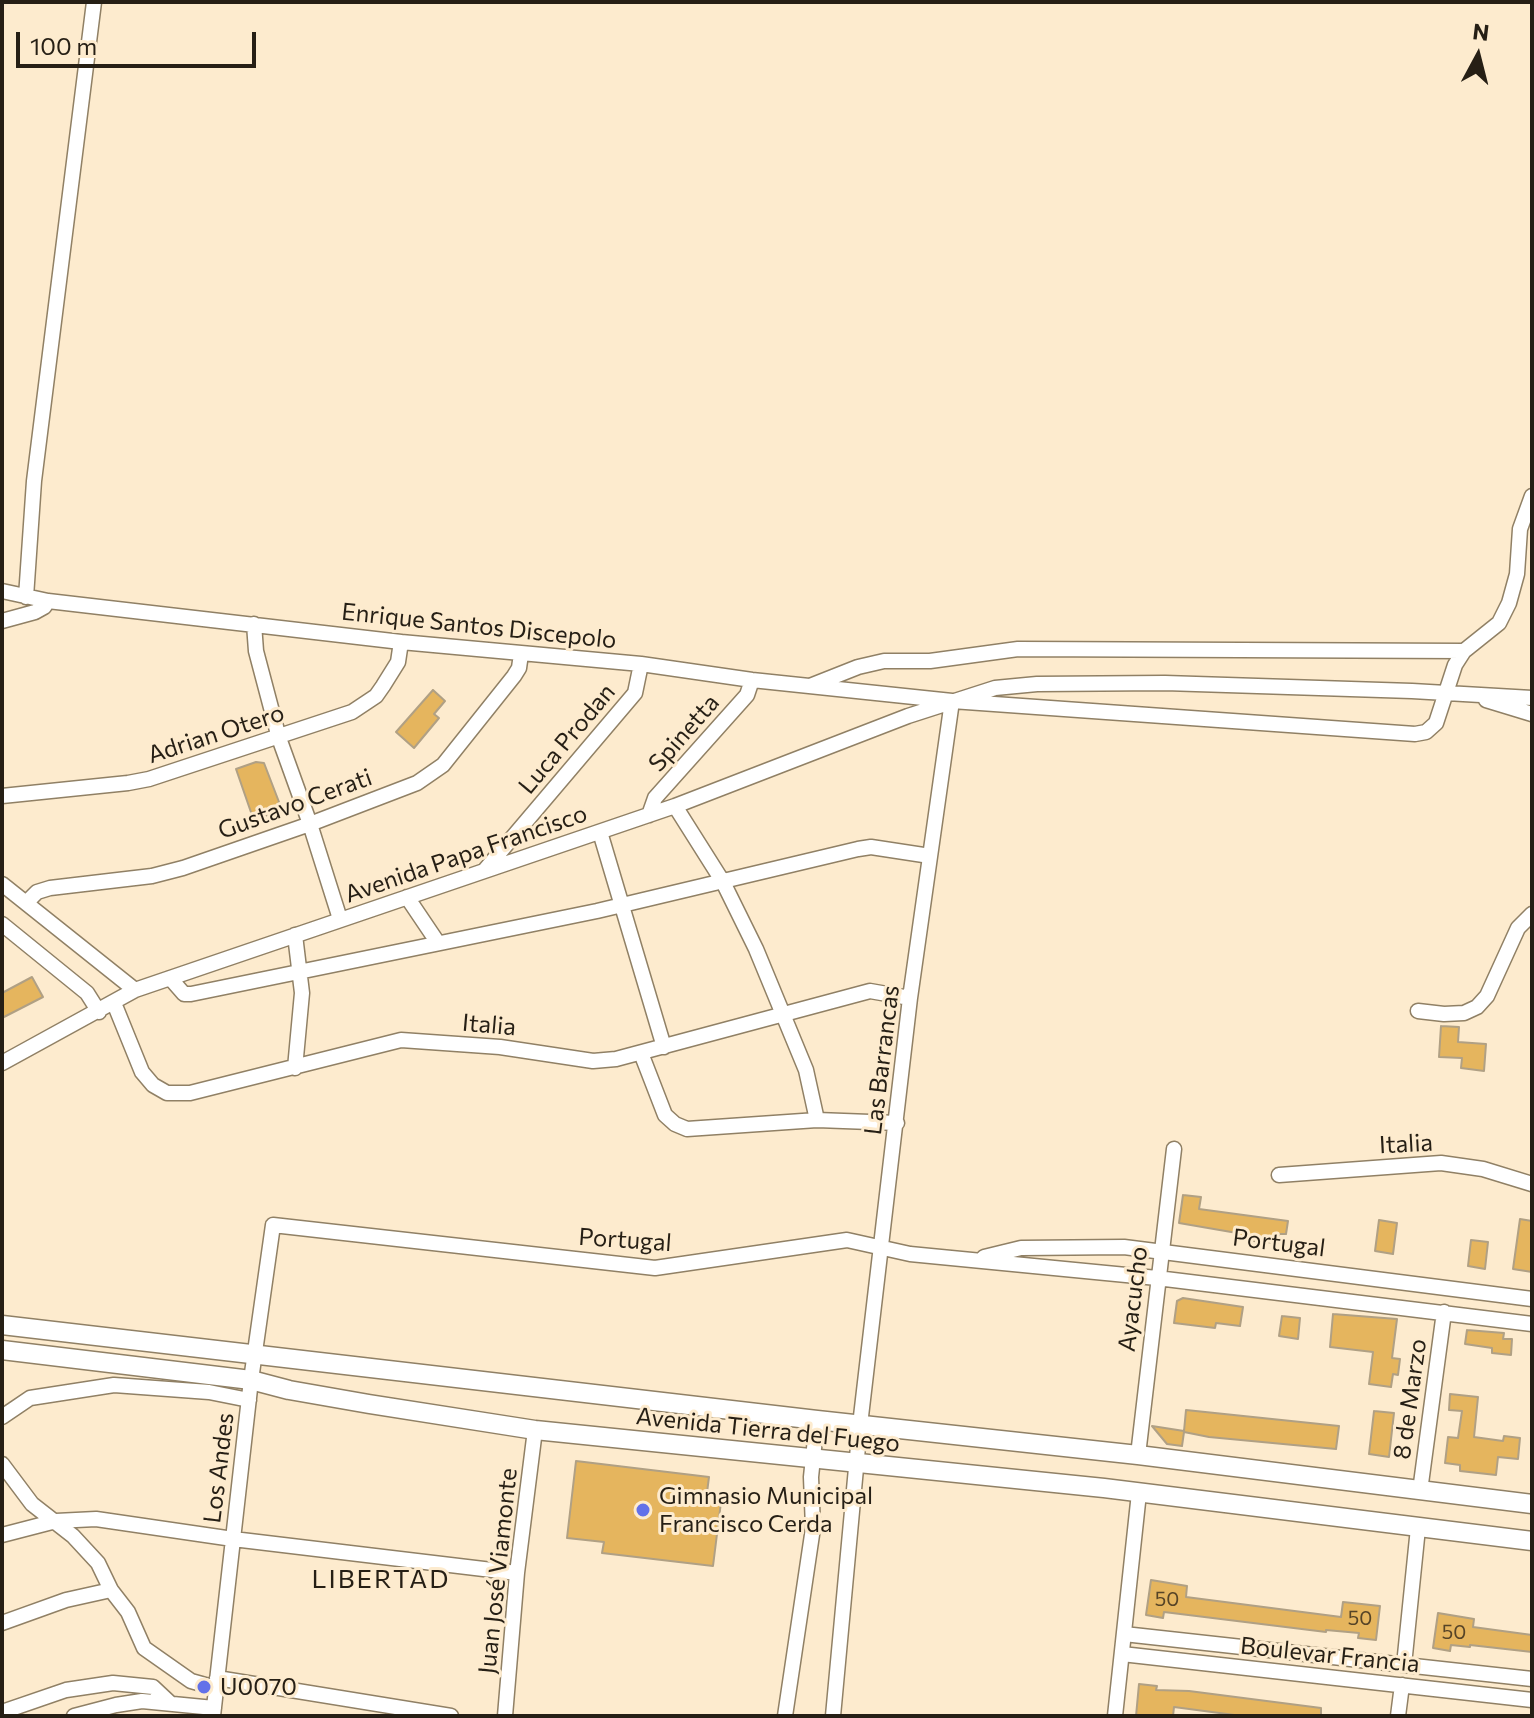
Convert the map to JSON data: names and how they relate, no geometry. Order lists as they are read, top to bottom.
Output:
{
  "streets": {
    "street": [
      "Enrique Santos Discepolo",
      "Spinetta",
      "Adrian Otero",
      "Luca Prodan",
      "Gustavo Cerati",
      "Avenida Papa Francisco",
      "Italia",
      "Las Barrancas",
      "Portugal",
      "Ayacucho",
      "8 de Marzo",
      "Avenida Tierra del Fuego",
      "Los Andes",
      "Juan José Viamonte",
      "Boulevar Francia"
    ]
  },
  "crossings": [
    ["Enrique Santos Discepolo", "Spinetta"],
    ["Enrique Santos Discepolo", "Adrian Otero"],
    ["Enrique Santos Discepolo", "Luca Prodan"],
    ["Enrique Santos Discepolo", "Gustavo Cerati"],
    ["Enrique Santos Discepolo", "Avenida Papa Francisco"],
    ["Enrique Santos Discepolo", "Las Barrancas"],
    ["Spinetta", "Avenida Papa Francisco"],
    ["Luca Prodan", "Avenida Papa Francisco"],
    ["Avenida Papa Francisco", "Italia"],
    ["Avenida Papa Francisco", "Las Barrancas"],
    ["Italia", "Las Barrancas"],
    ["Las Barrancas", "Portugal"],
    ["Las Barrancas", "Avenida Tierra del Fuego"],
    ["Portugal", "Ayacucho"],
    ["Portugal", "8 de Marzo"],
    ["Portugal", "Los Andes"],
    ["Ayacucho", "Avenida Tierra del Fuego"],
    ["8 de Marzo", "Avenida Tierra del Fuego"],
    ["Avenida Tierra del Fuego", "Los Andes"],
    ["Avenida Tierra del Fuego", "Juan José Viamonte"]
  ],
  "districts": ["LIBERTAD"],
  "places": ["Gimnasio Municipal Francisco Cerda", "U0070"],
  "house_numbers": ["50", "50", "50"],
  "scale_bar": "100 m",
  "north": "top"
}
